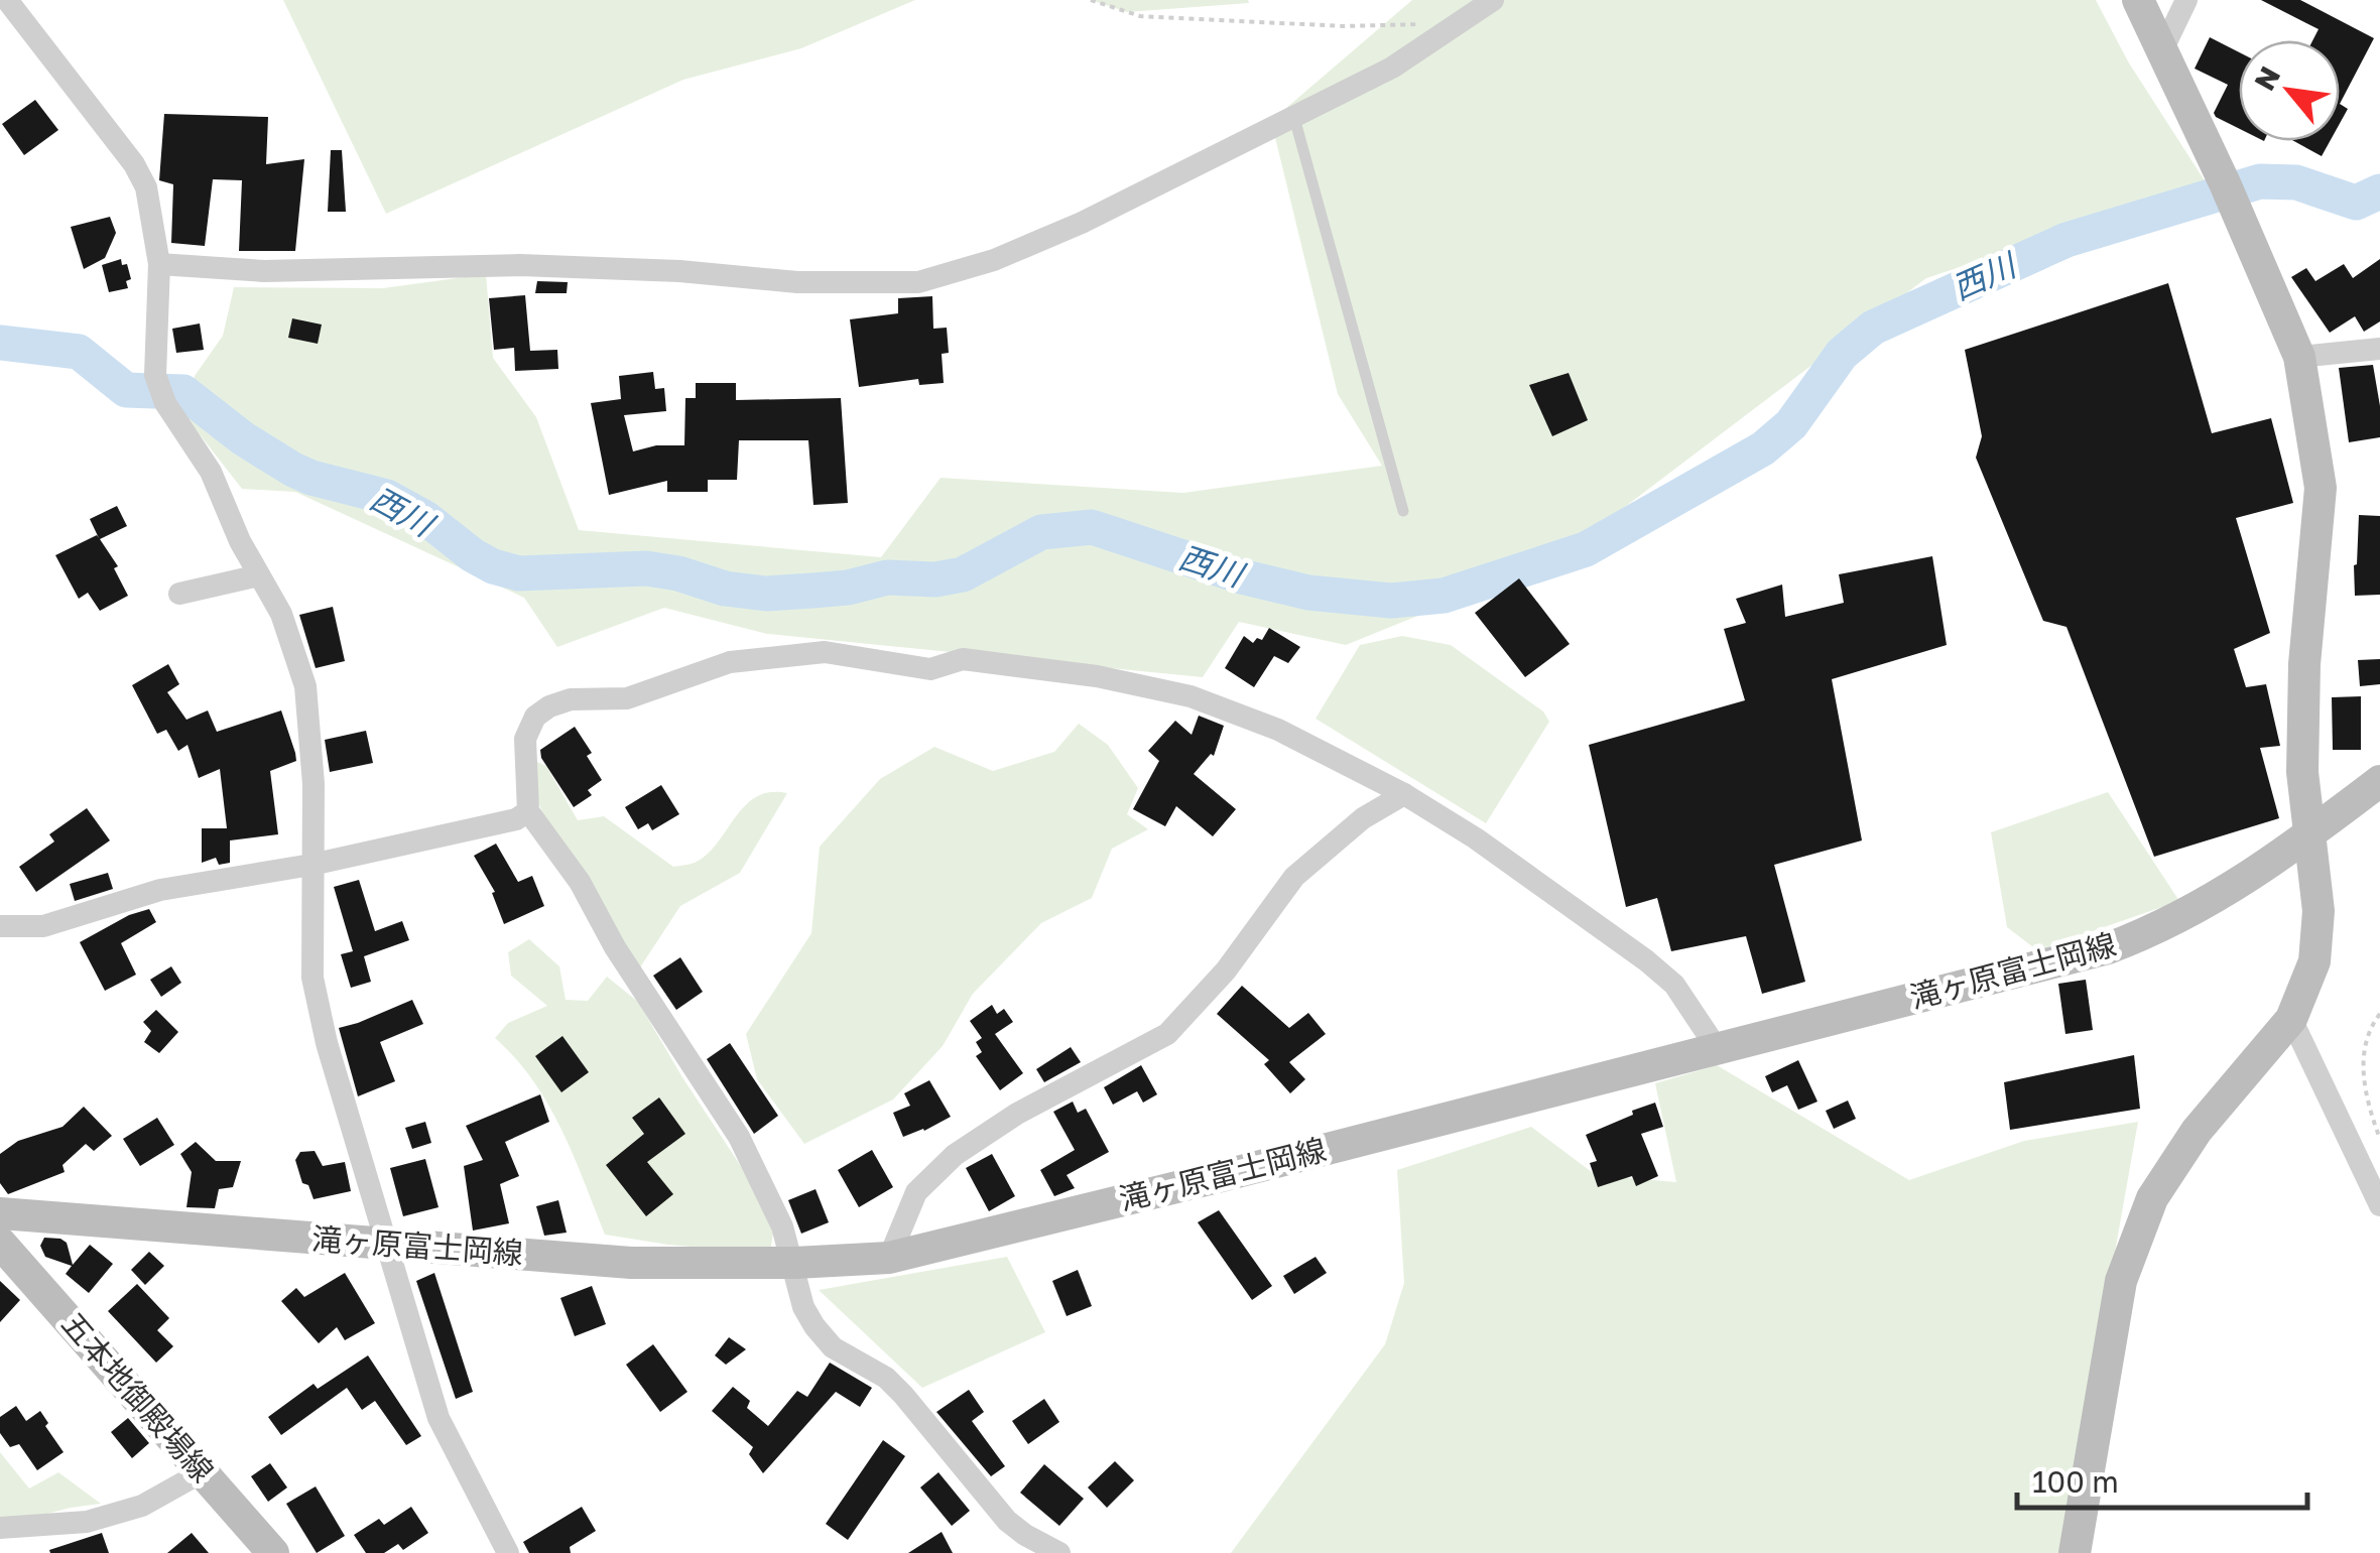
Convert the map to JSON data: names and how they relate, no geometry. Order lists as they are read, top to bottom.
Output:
{
  "streets": {
    "main road": ["滝ヶ原富士岡線", "五本地御殿場線"]
  },
  "water": ["西川"],
  "scale_bar": "100 m",
  "north": "top left"
}
